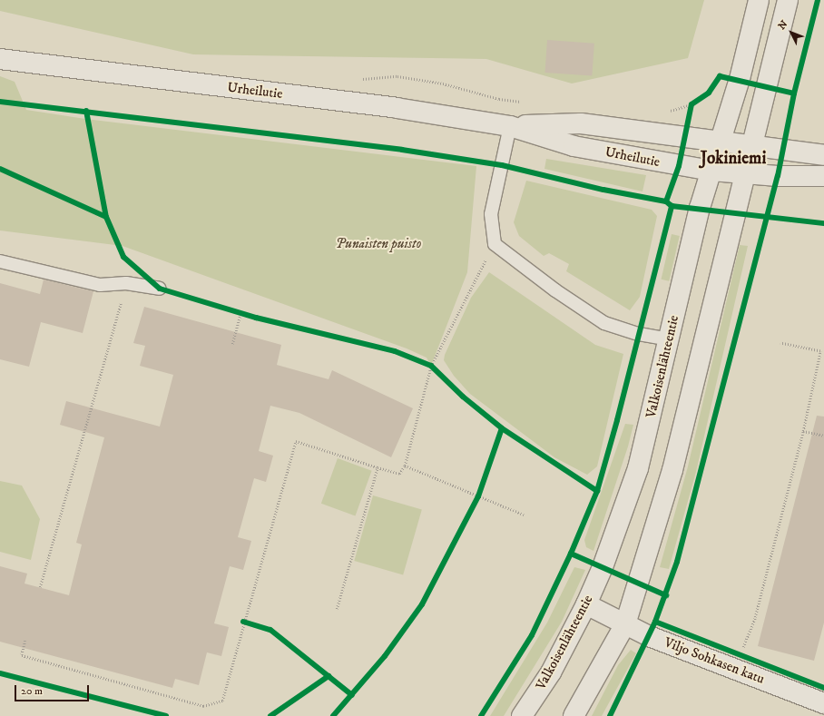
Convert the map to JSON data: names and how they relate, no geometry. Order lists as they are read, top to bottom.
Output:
{
  "streets": {
    "main road": ["Urheilutie", "Valkoisenlähteentie", "Viljo Sohkasen katu"]
  },
  "crossings": [
    ["Urheilutie", "Valkoisenlähteentie"],
    ["Valkoisenlähteentie", "Viljo Sohkasen katu"]
  ],
  "districts": ["Jokiniemi"],
  "parks": ["Punaisten puisto"],
  "scale_bar": "20 m",
  "north": "top left"
}
